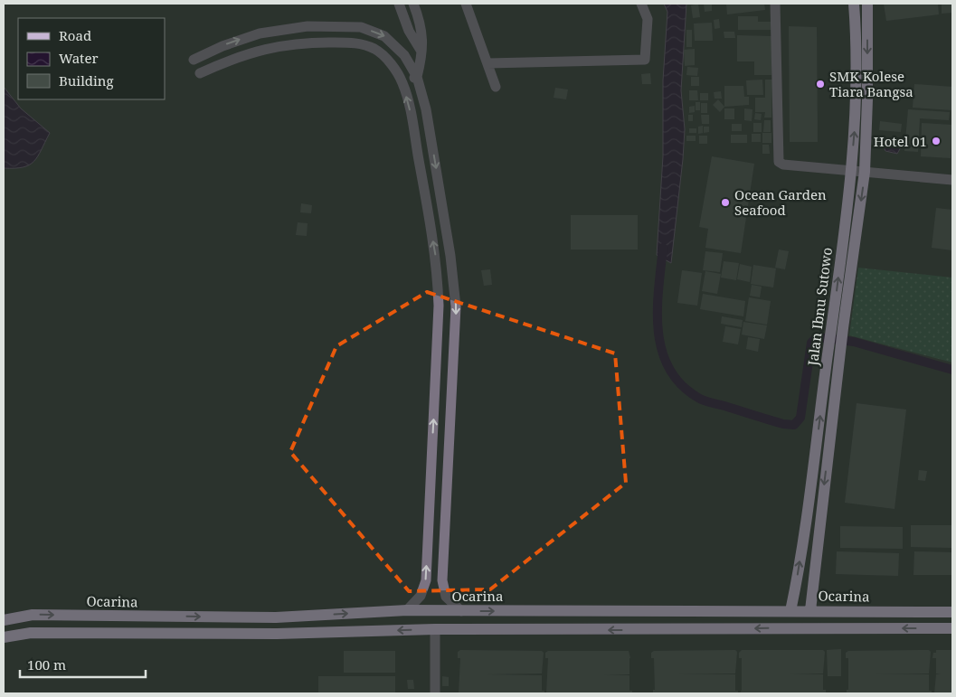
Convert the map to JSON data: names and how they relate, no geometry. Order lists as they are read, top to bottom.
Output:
{
  "streets": {
    "main road": ["Jalan Ibnu Sutowo", "Ocarina"]
  },
  "crossings": [
    ["Jalan Ibnu Sutowo", "Ocarina"]
  ],
  "places": ["SMK Kolese Tiara Bangsa", "Hotel 01", "Ocean Garden Seafood"],
  "legend": ["Road", "Water", "Building"],
  "scale_bar": "100 m"
}
